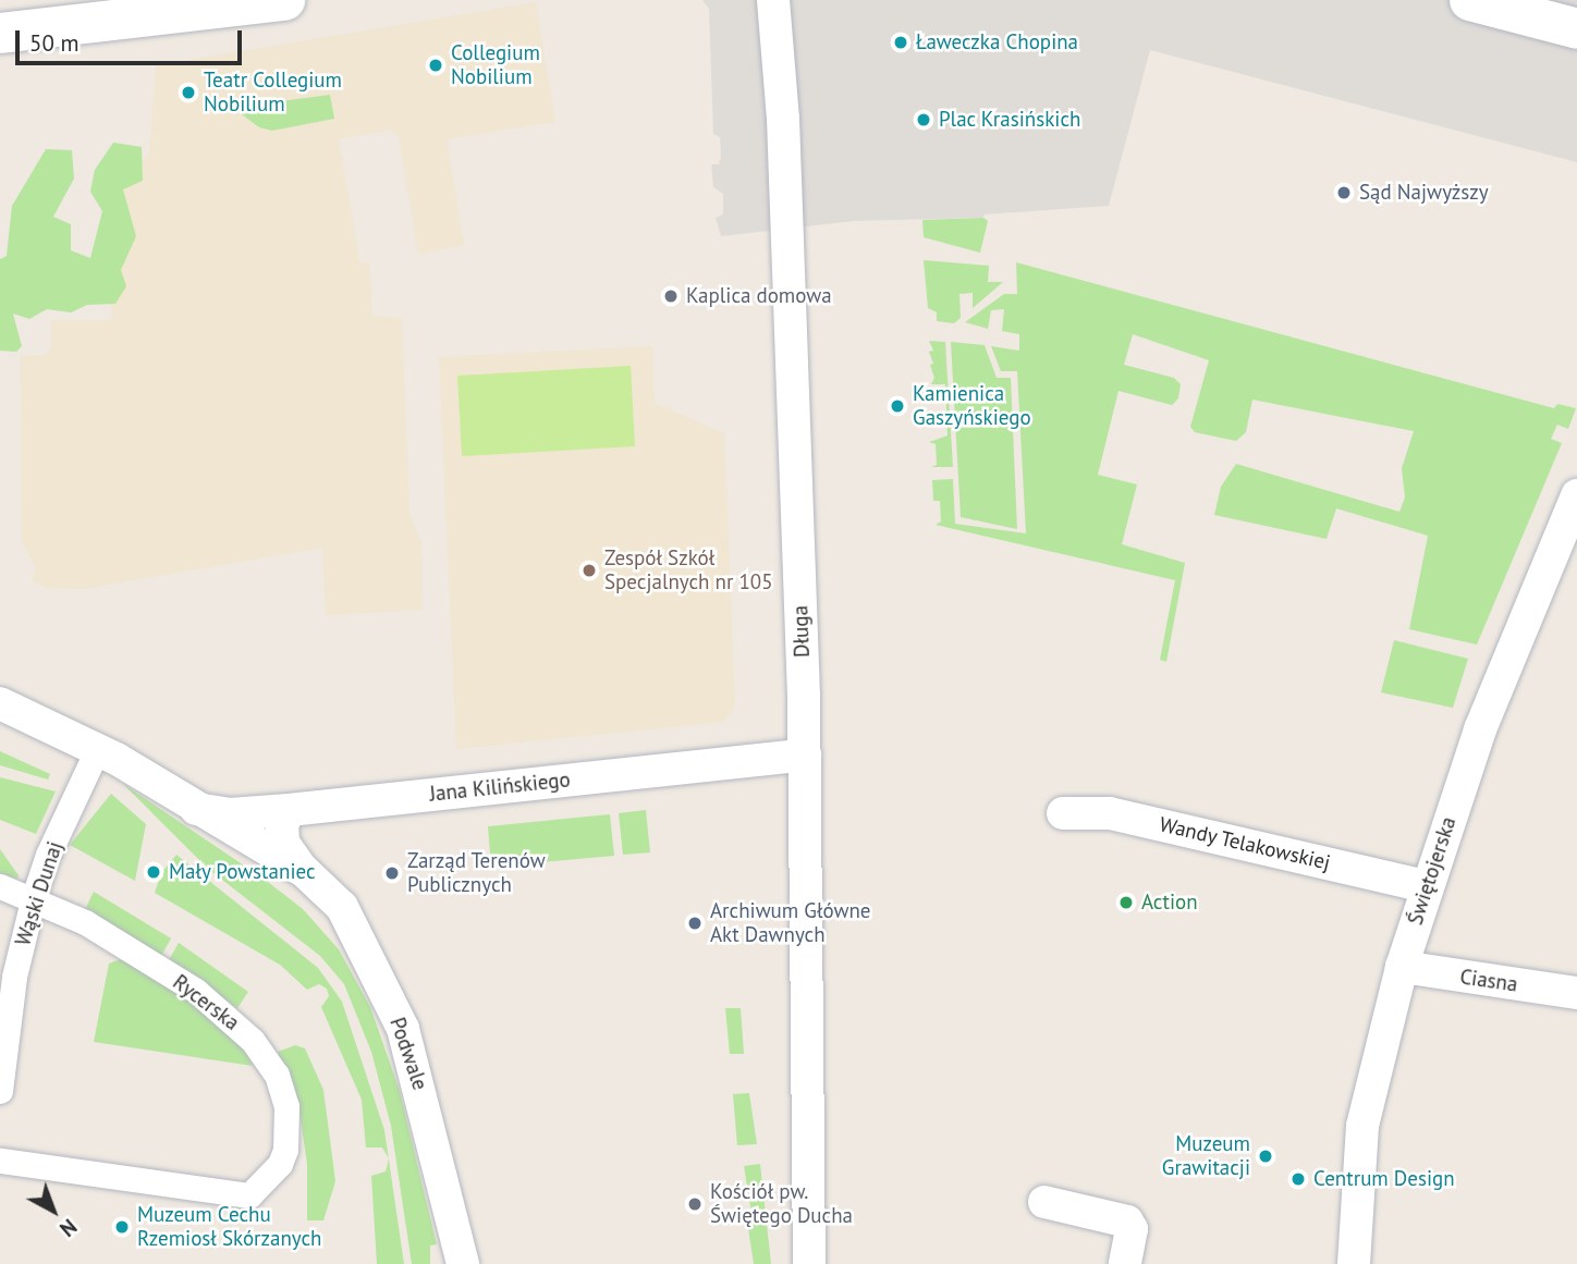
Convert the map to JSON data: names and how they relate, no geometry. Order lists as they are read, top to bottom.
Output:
{
  "streets": {
    "street": [
      "Długa",
      "Jana Kilińskiego",
      "Wandy Telakowskiej",
      "Świętojerska",
      "Wąski Dunaj",
      "Ciasna",
      "Rycerska",
      "Podwale"
    ]
  },
  "crossings": [
    ["Długa", "Jana Kilińskiego"],
    ["Jana Kilińskiego", "Podwale"],
    ["Wandy Telakowskiej", "Świętojerska"],
    ["Świętojerska", "Ciasna"],
    ["Wąski Dunaj", "Rycerska"],
    ["Wąski Dunaj", "Podwale"]
  ],
  "places": [
    "Ławeczka Chopina",
    "Collegium Nobilium",
    "Teatr Collegium Nobilium",
    "Plac Krasińskich",
    "Sąd Najwyższy",
    "Kaplica domowa",
    "Kamienica Gaszyńskiego",
    "Zespół Szkół Specjalnych nr 105",
    "Mały Powstaniec",
    "Zarząd Terenów Publicznych",
    "Action",
    "Archiwum Główne Akt Dawnych",
    "Muzeum Grawitacji",
    "Centrum Design",
    "Kościół pw. Świętego Ducha",
    "Muzeum Cechu Rzemiosł Skórzanych"
  ],
  "scale_bar": "50 m",
  "north": "bottom right"
}
